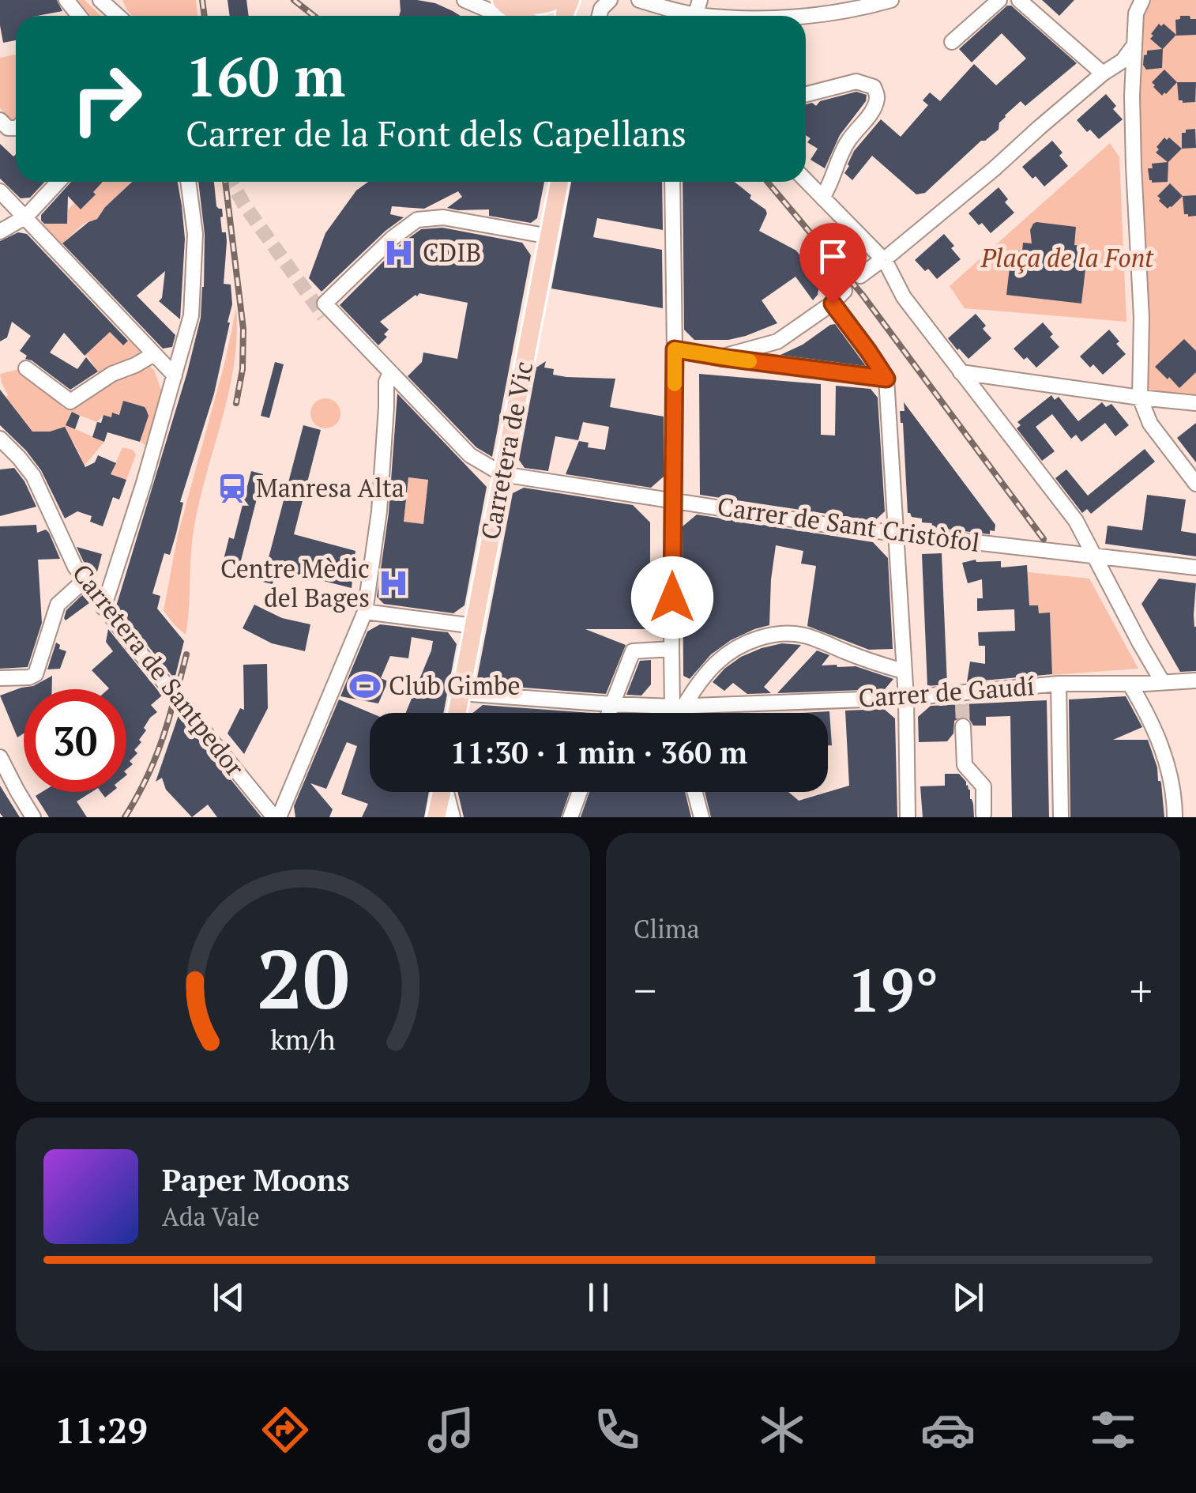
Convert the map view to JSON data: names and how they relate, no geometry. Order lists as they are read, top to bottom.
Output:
{
  "streets": {
    "main road": ["Carretera de Vic"],
    "street": ["Carrer de Sant Cristòfol", "Carretera de Santpedor", "Carrer de Gaudí"]
  },
  "crossings": [
    ["Carretera de Vic", "Carrer de Sant Cristòfol"],
    ["Carretera de Vic", "Carrer de Gaudí"]
  ],
  "parks": ["Plaça de la Font"],
  "places": {
    "hospital": ["CDIB", "Centre Mèdic del Bages"],
    "station": ["Manresa Alta"],
    "sports": ["Club Gimbe"]
  },
  "page": {
    "turn": ["160 m", "Carrer de la Font dels Capellans"],
    "limit": "30",
    "trip": "11:30 · 1 min · 360 m",
    "tile": "Clima",
    "heat": ["−", "19°", "+"],
    "song": ["Paper Moons", "Ada Vale"],
    "tabs": "11:29",
    "gauge": ["20", "km/h"]
  }
}
